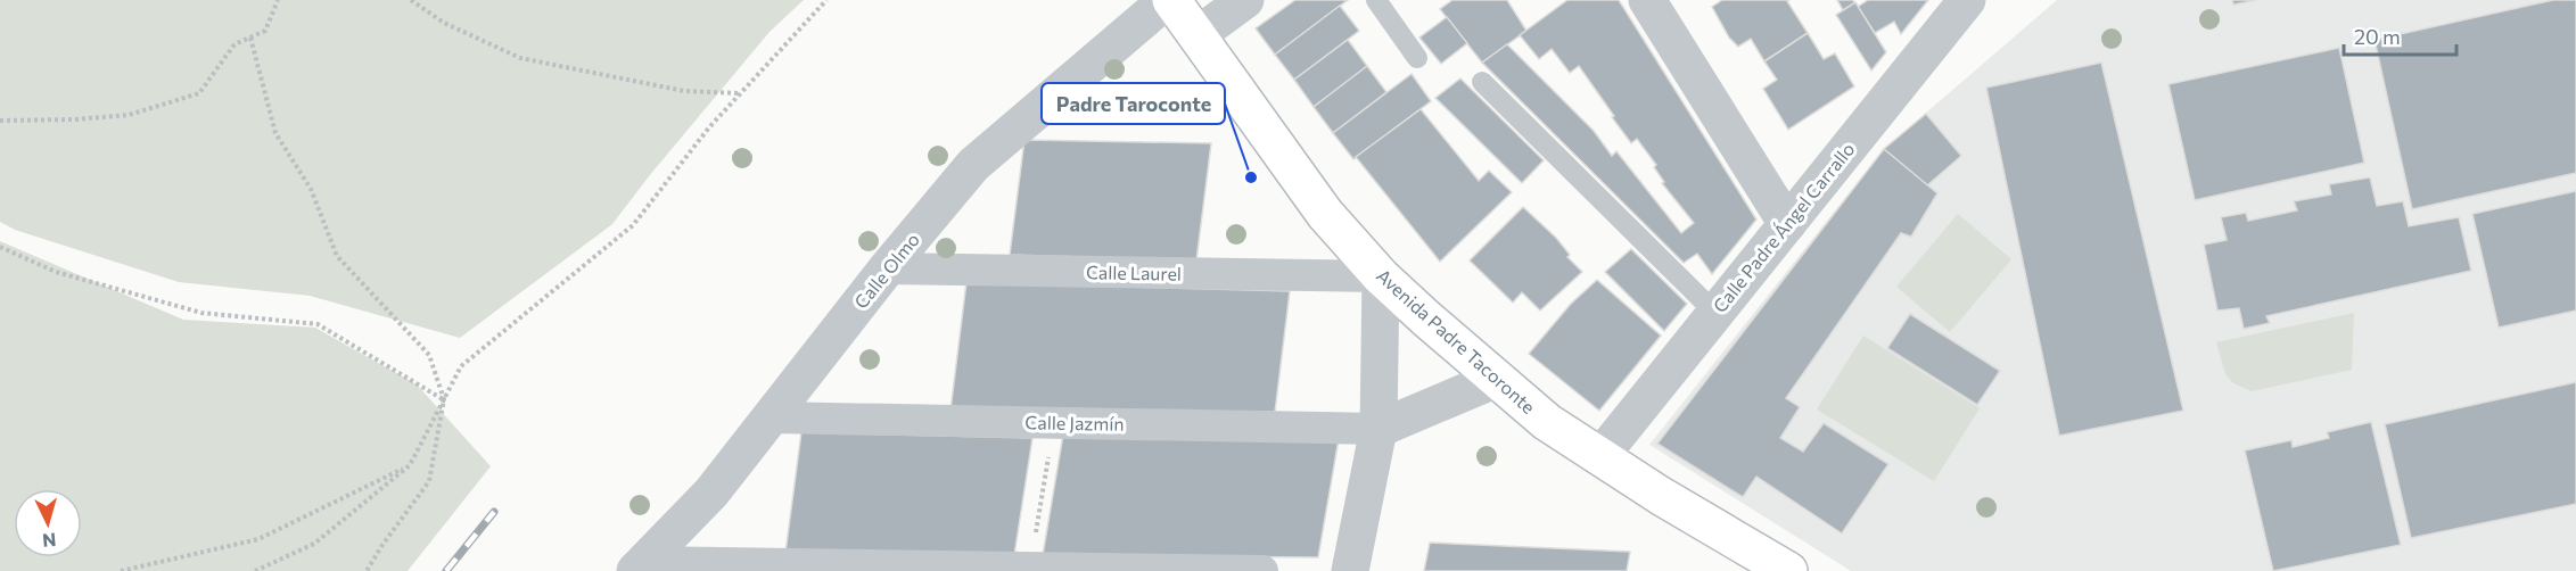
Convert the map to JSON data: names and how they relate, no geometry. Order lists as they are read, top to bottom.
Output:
{
  "streets": {
    "main road": ["Avenida Padre Tacoronte"],
    "street": [
      "Calle Padre Ángel Carrallo",
      "Calle Olmo",
      "Calle Laurel",
      "Calle Jazmín"
    ]
  },
  "crossings": [
    ["Calle Padre Ángel Carrallo", "Avenida Padre Tacoronte"],
    ["Calle Olmo", "Calle Laurel"],
    ["Calle Olmo", "Avenida Padre Tacoronte"],
    ["Calle Olmo", "Calle Jazmín"],
    ["Calle Laurel", "Avenida Padre Tacoronte"]
  ],
  "places": ["Padre Taroconte"],
  "scale_bar": "20 m",
  "north": "bottom"
}
